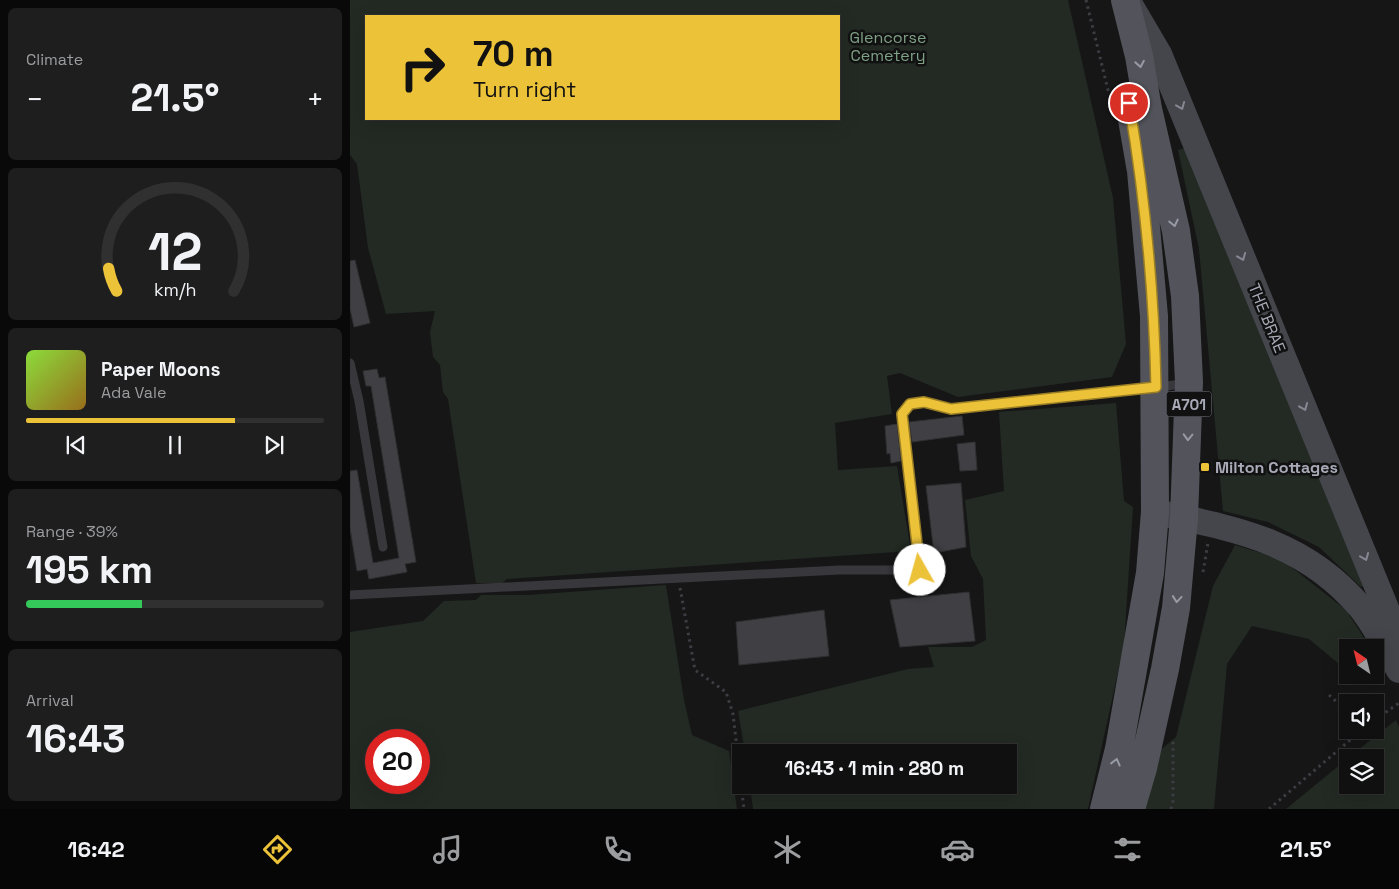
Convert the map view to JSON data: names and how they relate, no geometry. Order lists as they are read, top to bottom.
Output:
{
  "streets": {
    "main road": ["THE BRAE", "A701"]
  },
  "crossings": [
    ["THE BRAE", "A701"]
  ],
  "parks": ["Glencorse Cemetery"],
  "places": {
    "transit": ["Milton Cottages"]
  },
  "north": "top left",
  "page": {
    "tile": [
      "Climate",
      ["Range · 39%", "195 km"],
      ["Arrival", "16:43"]
    ],
    "turn": ["70 m", "Turn right"],
    "heat": ["−", "21.5°", "+"],
    "song": ["Paper Moons", "Ada Vale"],
    "limit": "20",
    "trip": "16:43 · 1 min · 280 m",
    "tabs": ["16:42", "21.5°"],
    "gauge": ["12", "km/h"]
  }
}
